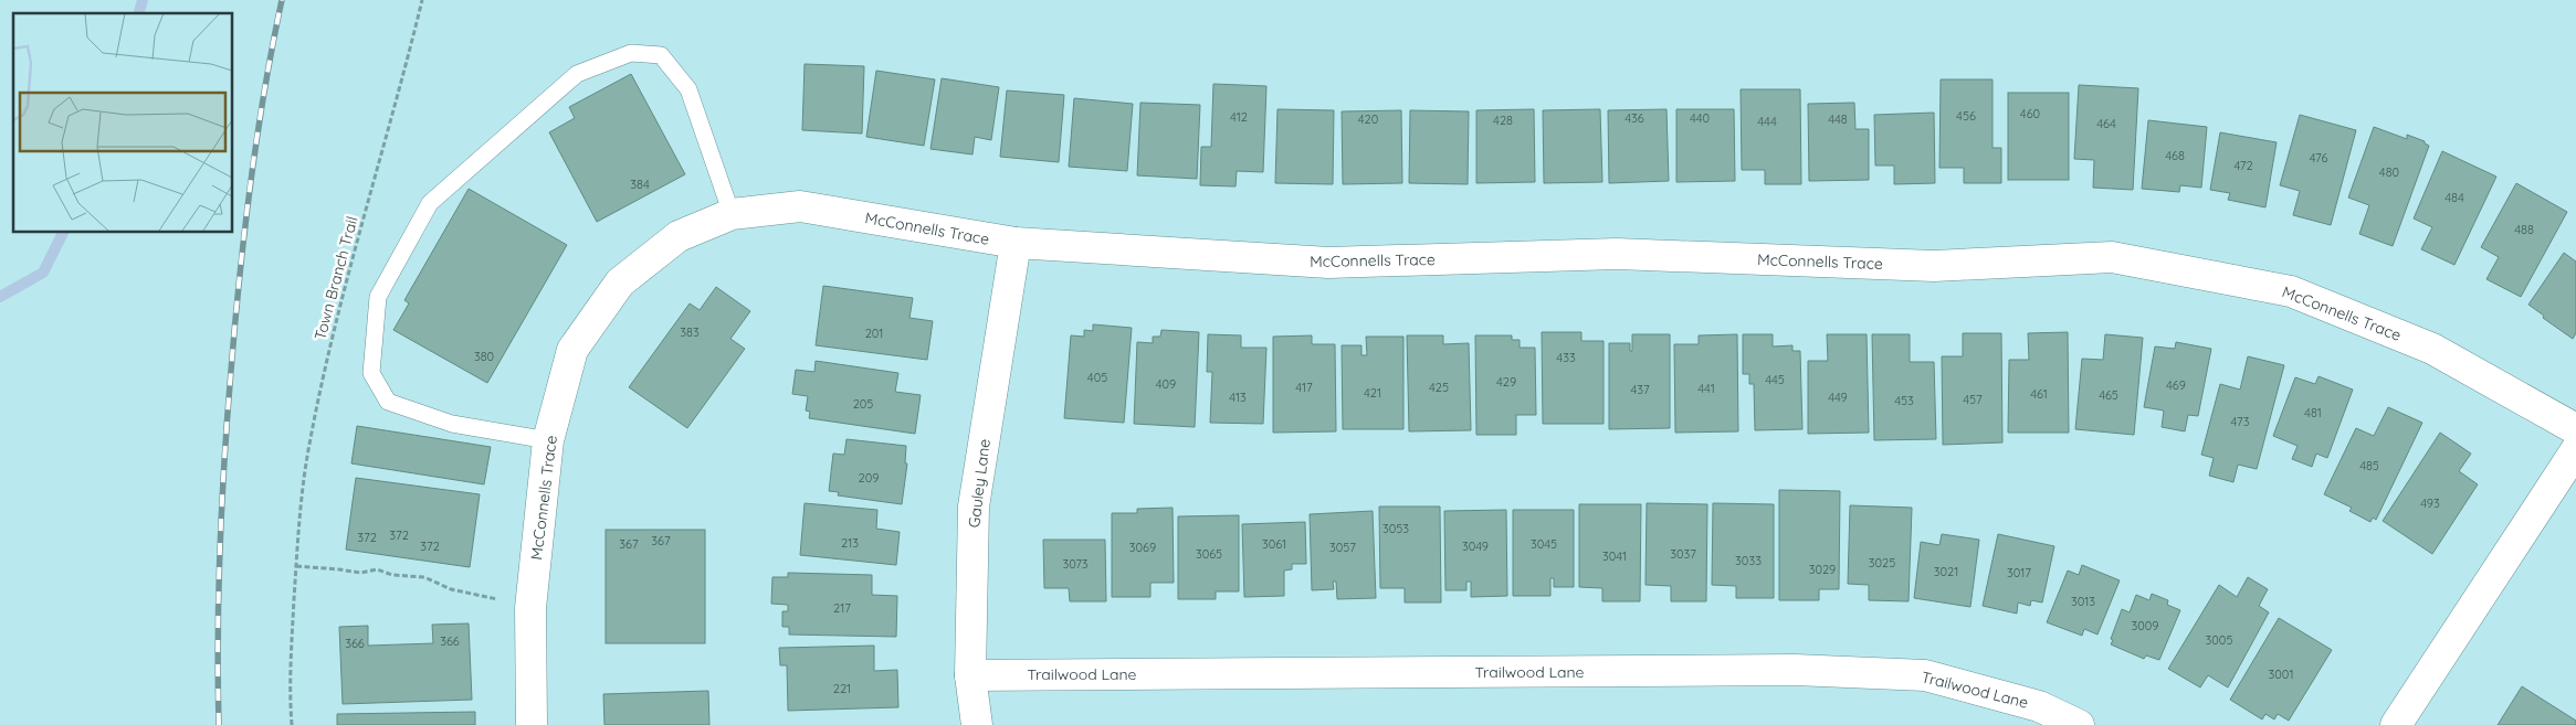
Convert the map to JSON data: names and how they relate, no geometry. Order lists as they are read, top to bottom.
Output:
{
  "streets": {
    "street": ["McConnells Trace", "Gauley Lane", "Trailwood Lane"],
    "path": ["Town Branch Trail"]
  },
  "crossings": [
    ["McConnells Trace", "Gauley Lane"],
    ["Gauley Lane", "Trailwood Lane"]
  ],
  "house_numbers": [
    "460",
    "456",
    "412",
    "436",
    "440",
    "420",
    "448",
    "428",
    "444",
    "464",
    "468",
    "476",
    "472",
    "480",
    "384",
    "484",
    "488",
    "383",
    "201",
    "380",
    "433",
    "405",
    "445",
    "429",
    "409",
    "469",
    "417",
    "425",
    "441",
    "437",
    "421",
    "461",
    "465",
    "413",
    "449",
    "457",
    "453",
    "205",
    "481",
    "473",
    "485",
    "209",
    "493",
    "3053",
    "372",
    "372",
    "367",
    "213",
    "367",
    "3061",
    "3045",
    "372",
    "3049",
    "3069",
    "3057",
    "3065",
    "3037",
    "3041",
    "3033",
    "3025",
    "3073",
    "3029",
    "3021",
    "3017",
    "3013",
    "217",
    "3009",
    "3005",
    "366",
    "366",
    "3001",
    "221"
  ]
}
